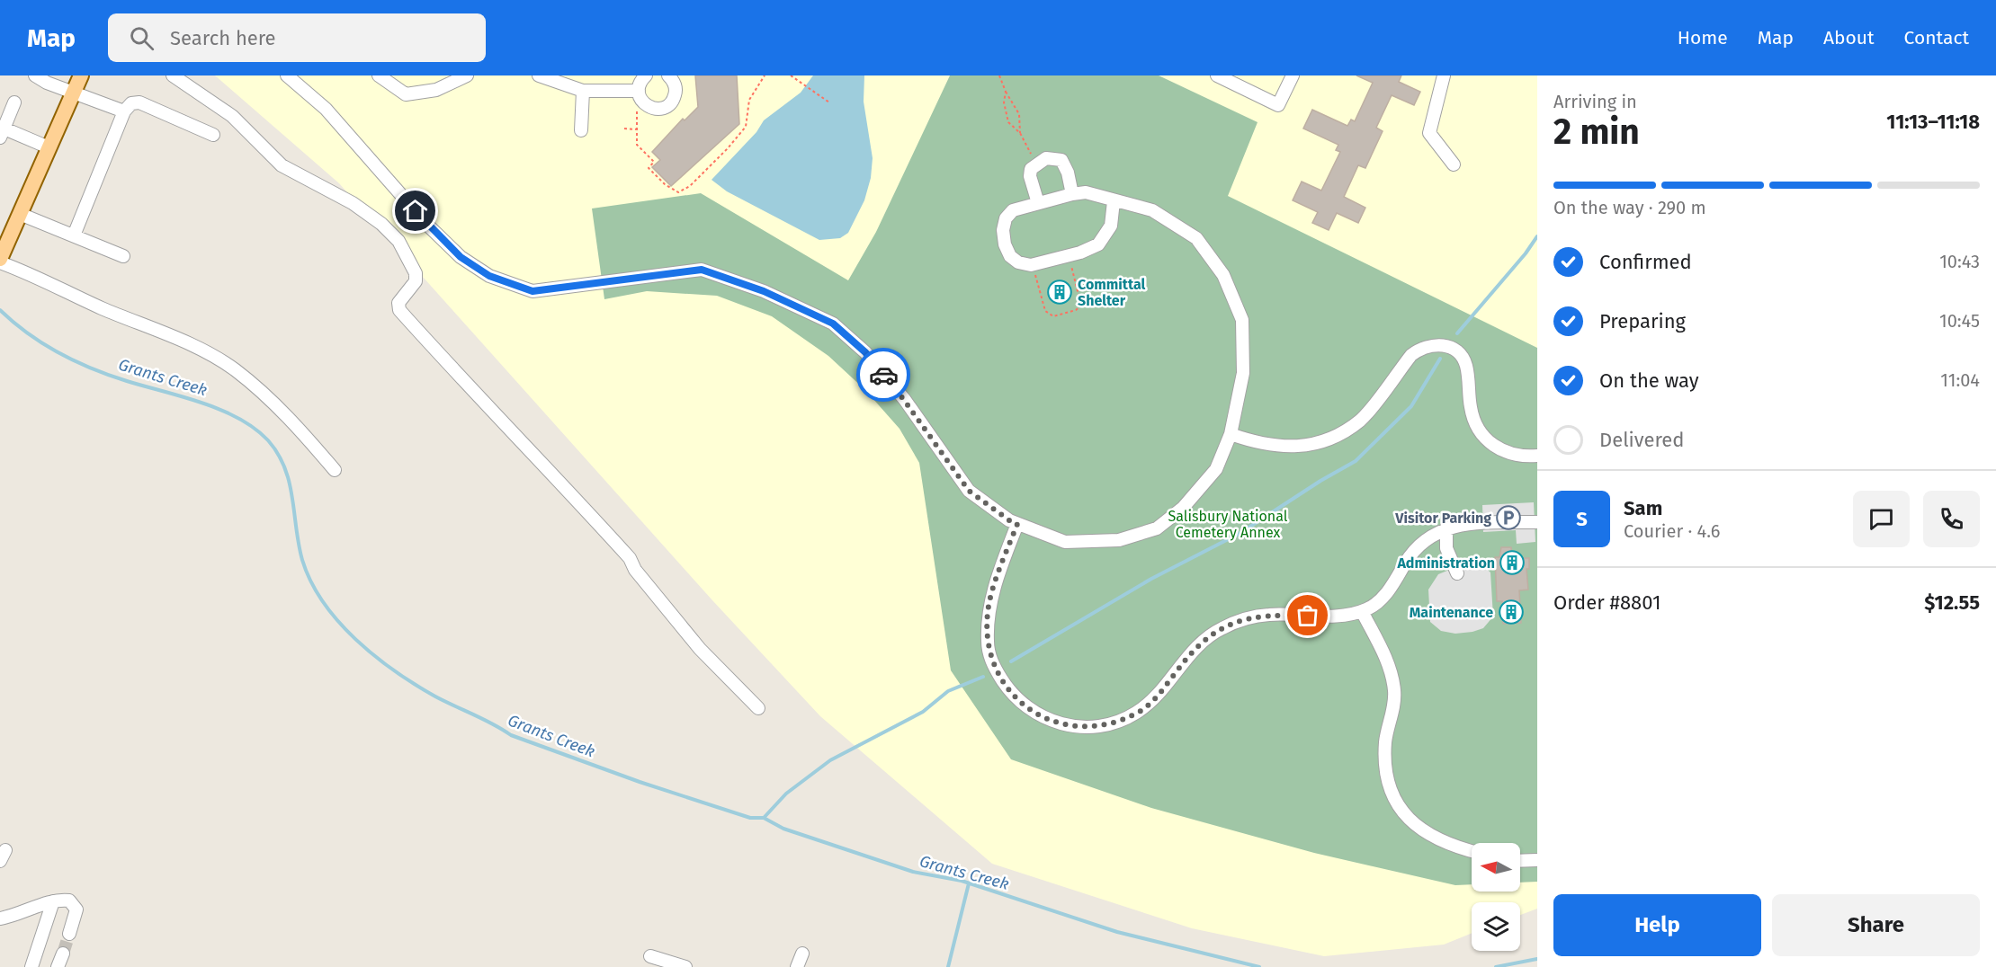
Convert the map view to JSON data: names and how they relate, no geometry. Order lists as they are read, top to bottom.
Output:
{
  "water": ["Grants Creek"],
  "parks": ["Salisbury National Cemetery Annex"],
  "places": {
    "building": ["Committal Shelter", "Administration", "Maintenance"],
    "parking": ["Visitor Parking"]
  },
  "north": "left",
  "page": {
    "header": "Map",
    "search": "Search here",
    "nav": [
      "Home",
      "Map",
      "About",
      "Contact"
    ],
    "heading": ["2 min", "Arriving in", "11:13–11:18"],
    "panel": [
      "Sam",
      "Courier · 4.6",
      "Order #8801",
      "$12.55"
    ],
    "bar": "On the way · 290 m",
    "list": [
      ["Confirmed", "10:43"],
      ["Preparing", "10:45"],
      ["On the way", "11:04"],
      "Delivered"
    ],
    "round": "S",
    "buttons": ["Help", "Share"]
  }
}
